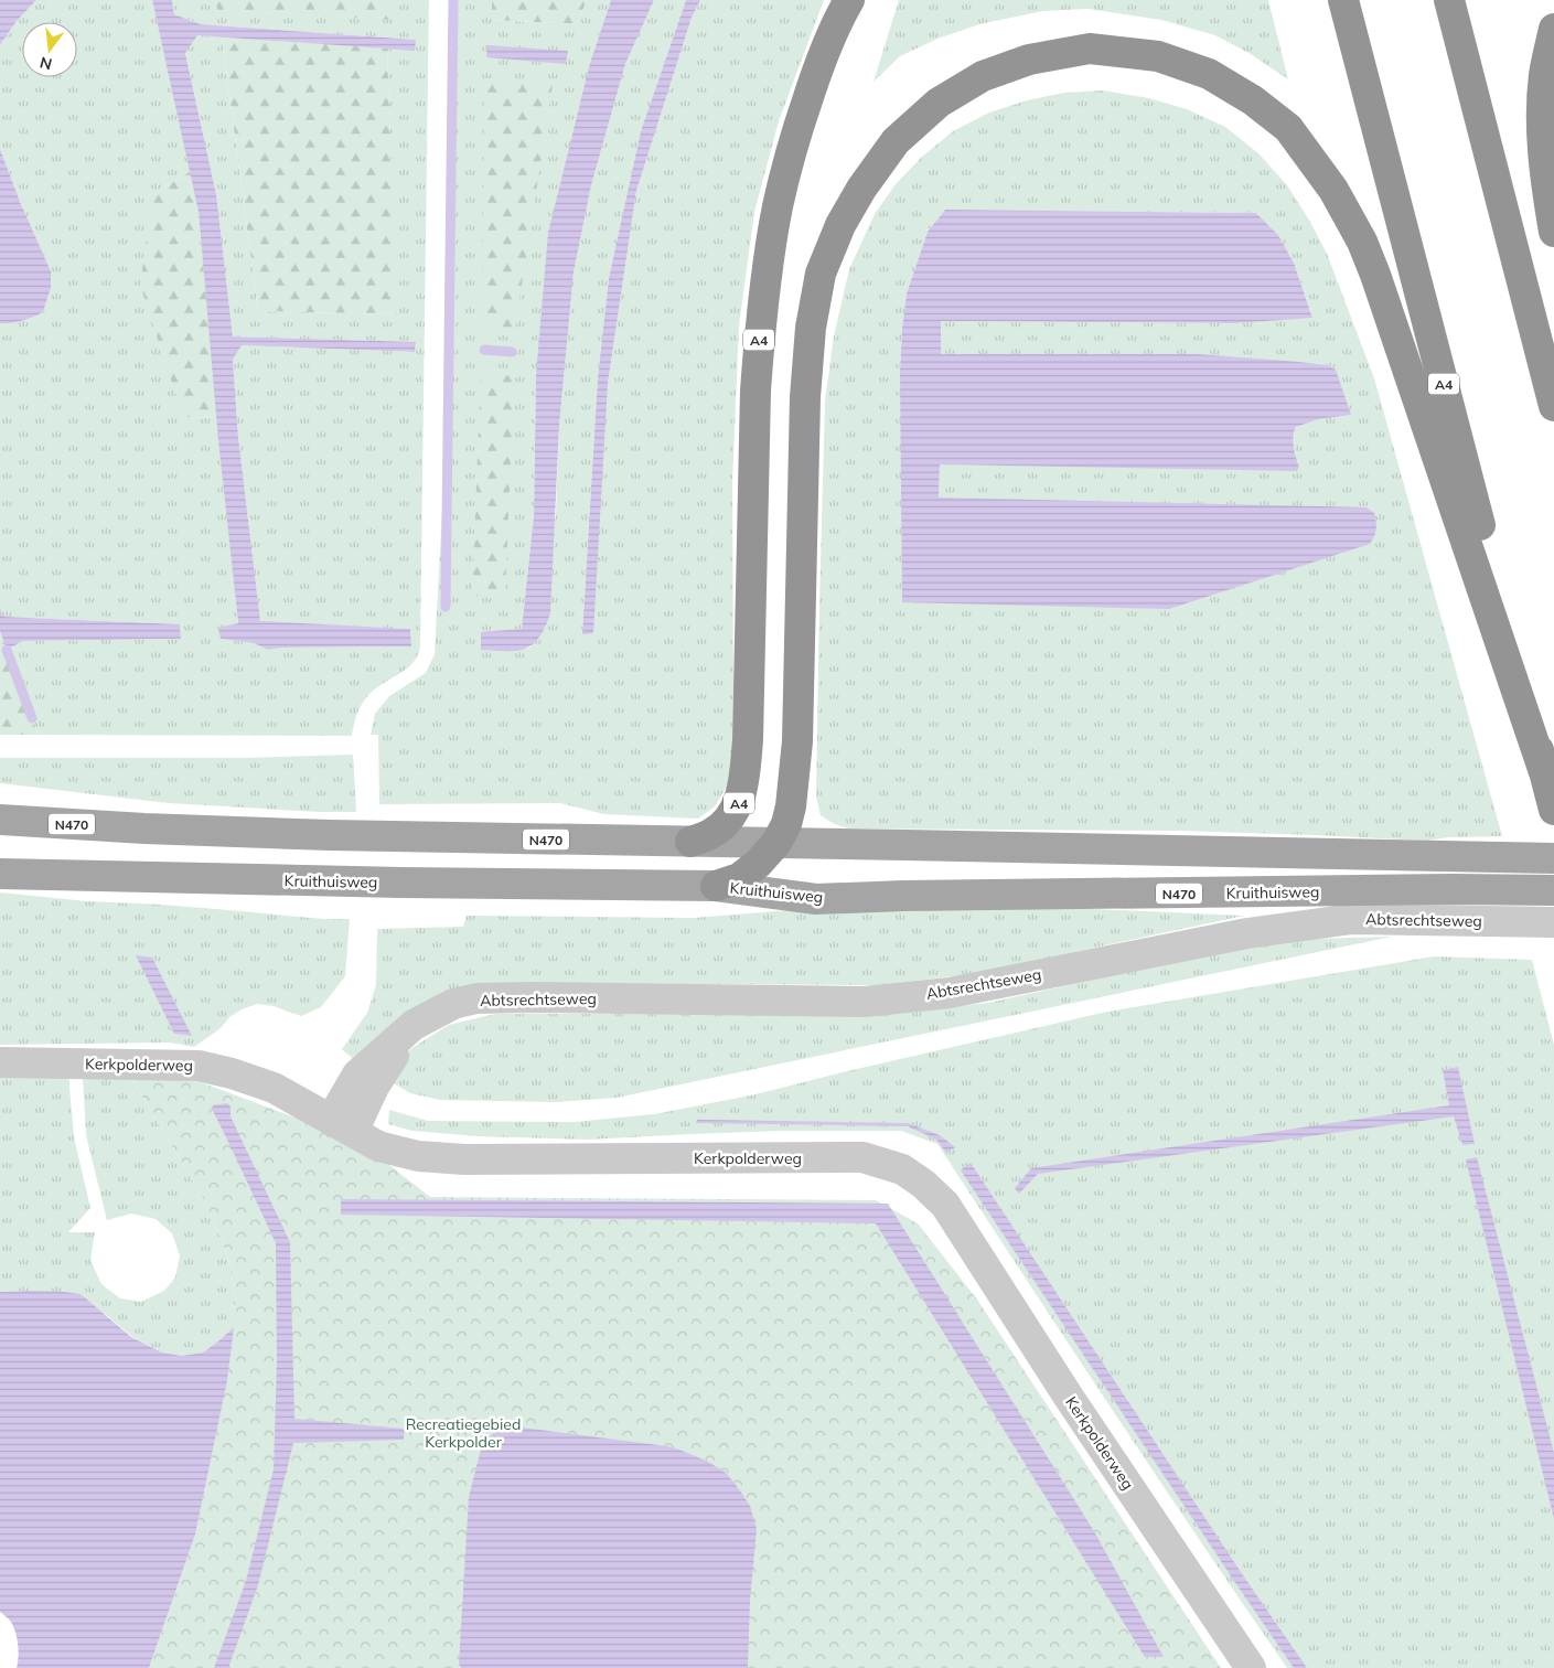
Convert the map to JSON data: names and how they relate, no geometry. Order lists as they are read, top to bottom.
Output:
{
  "streets": {
    "highway": ["A4"],
    "main road": ["N470", "Kruithuisweg"],
    "street": ["Abtsrechtseweg", "Kerkpolderweg"]
  },
  "crossings": [
    ["A4", "N470"],
    ["A4", "Kruithuisweg"],
    ["Abtsrechtseweg", "Kerkpolderweg"]
  ],
  "parks": ["Recreatiegebied Kerkpolder"],
  "north": "bottom"
}
